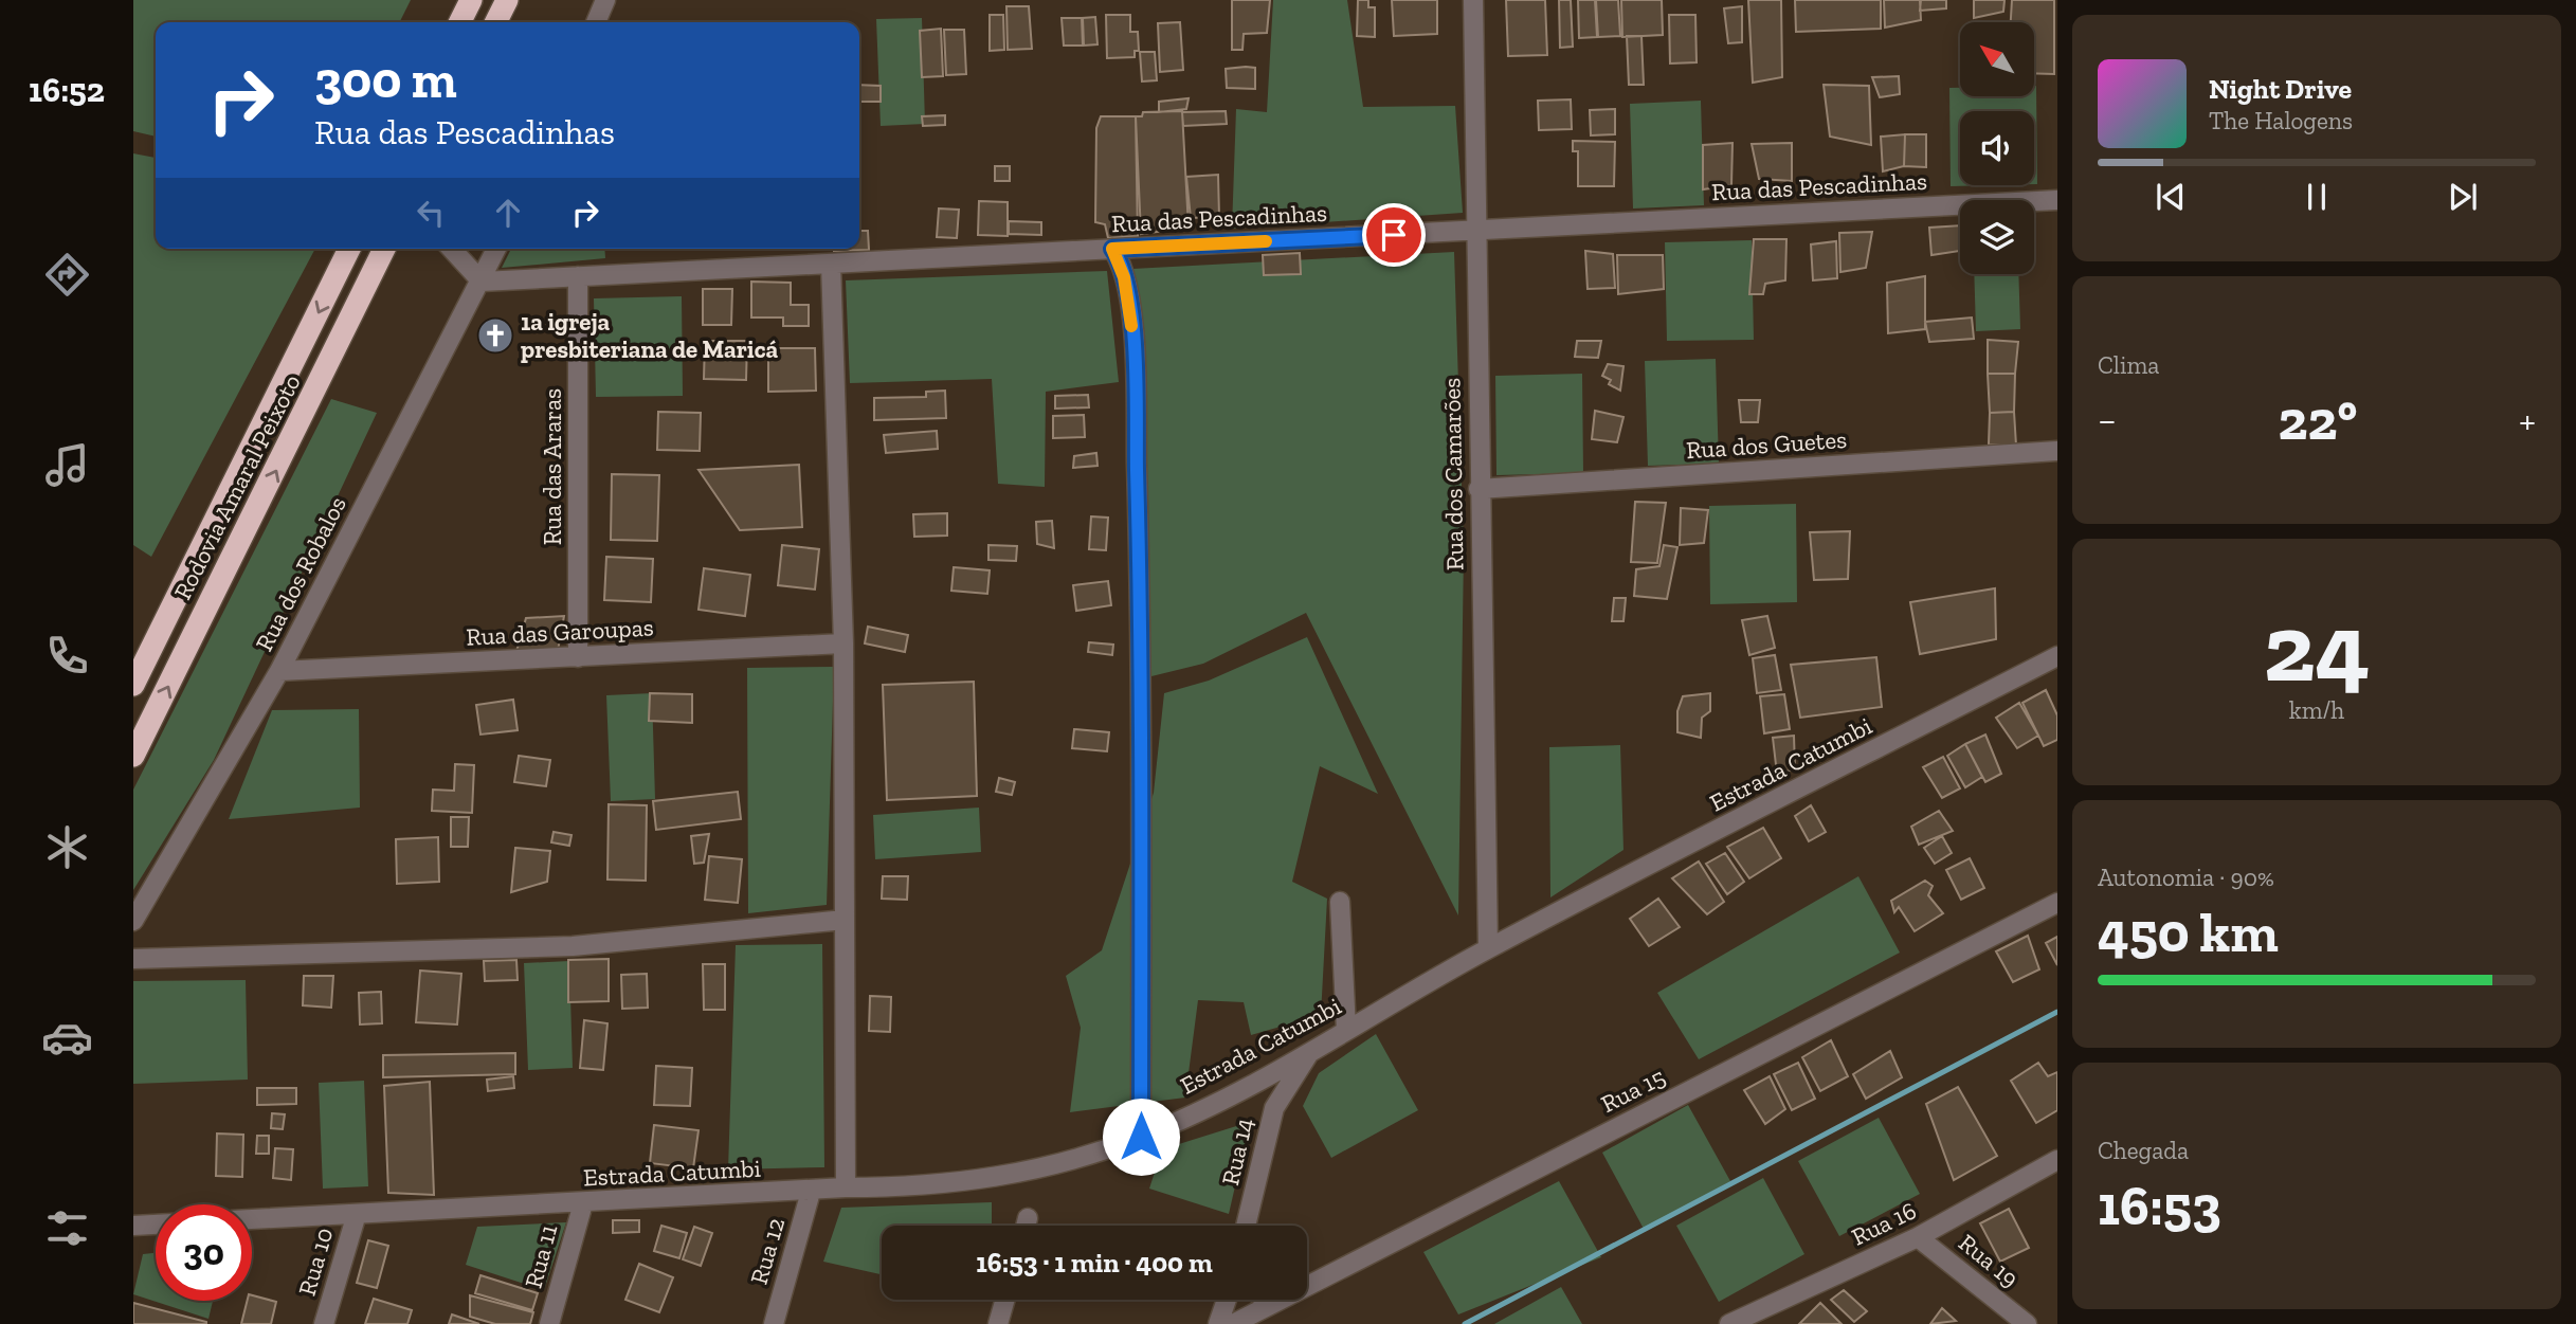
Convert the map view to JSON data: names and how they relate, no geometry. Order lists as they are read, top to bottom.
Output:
{
  "streets": {
    "highway": ["Rodovia Amaral Peixoto"],
    "street": [
      "Rua das Pescadinhas",
      "Rua dos Guetes",
      "Rua das Araras",
      "Rua dos Camarões",
      "Rua dos Robalos",
      "Rua das Garoupas",
      "Estrada Catumbi",
      "Rua 15",
      "Rua 14",
      "Rua 16",
      "Rua 12",
      "Rua 11",
      "Rua 19",
      "Rua 10"
    ]
  },
  "crossings": [
    ["Rua das Pescadinhas", "Rua das Araras"],
    ["Rua das Pescadinhas", "Rua dos Camarões"],
    ["Rua das Pescadinhas", "Rua dos Robalos"],
    ["Rua dos Guetes", "Rua dos Camarões"],
    ["Rua das Araras", "Rua das Garoupas"],
    ["Rua dos Camarões", "Estrada Catumbi"],
    ["Rua dos Robalos", "Rua das Garoupas"],
    ["Estrada Catumbi", "Rua 14"],
    ["Estrada Catumbi", "Rua 12"],
    ["Estrada Catumbi", "Rua 11"],
    ["Estrada Catumbi", "Rua 10"],
    ["Rua 16", "Rua 19"]
  ],
  "places": {
    "church": ["1a igreja presbiteriana de Maricá"]
  },
  "north": "top left",
  "page": {
    "tabs": "16:52",
    "turn": ["300 m", "Rua das Pescadinhas"],
    "song": ["Night Drive", "The Halogens"],
    "tile": [
      "Clima",
      ["24", "km/h"],
      ["Autonomia · 90%", "450 km"],
      ["Chegada", "16:53"]
    ],
    "heat": ["−", "22°", "+"],
    "limit": "30",
    "trip": "16:53 · 1 min · 400 m"
  }
}
